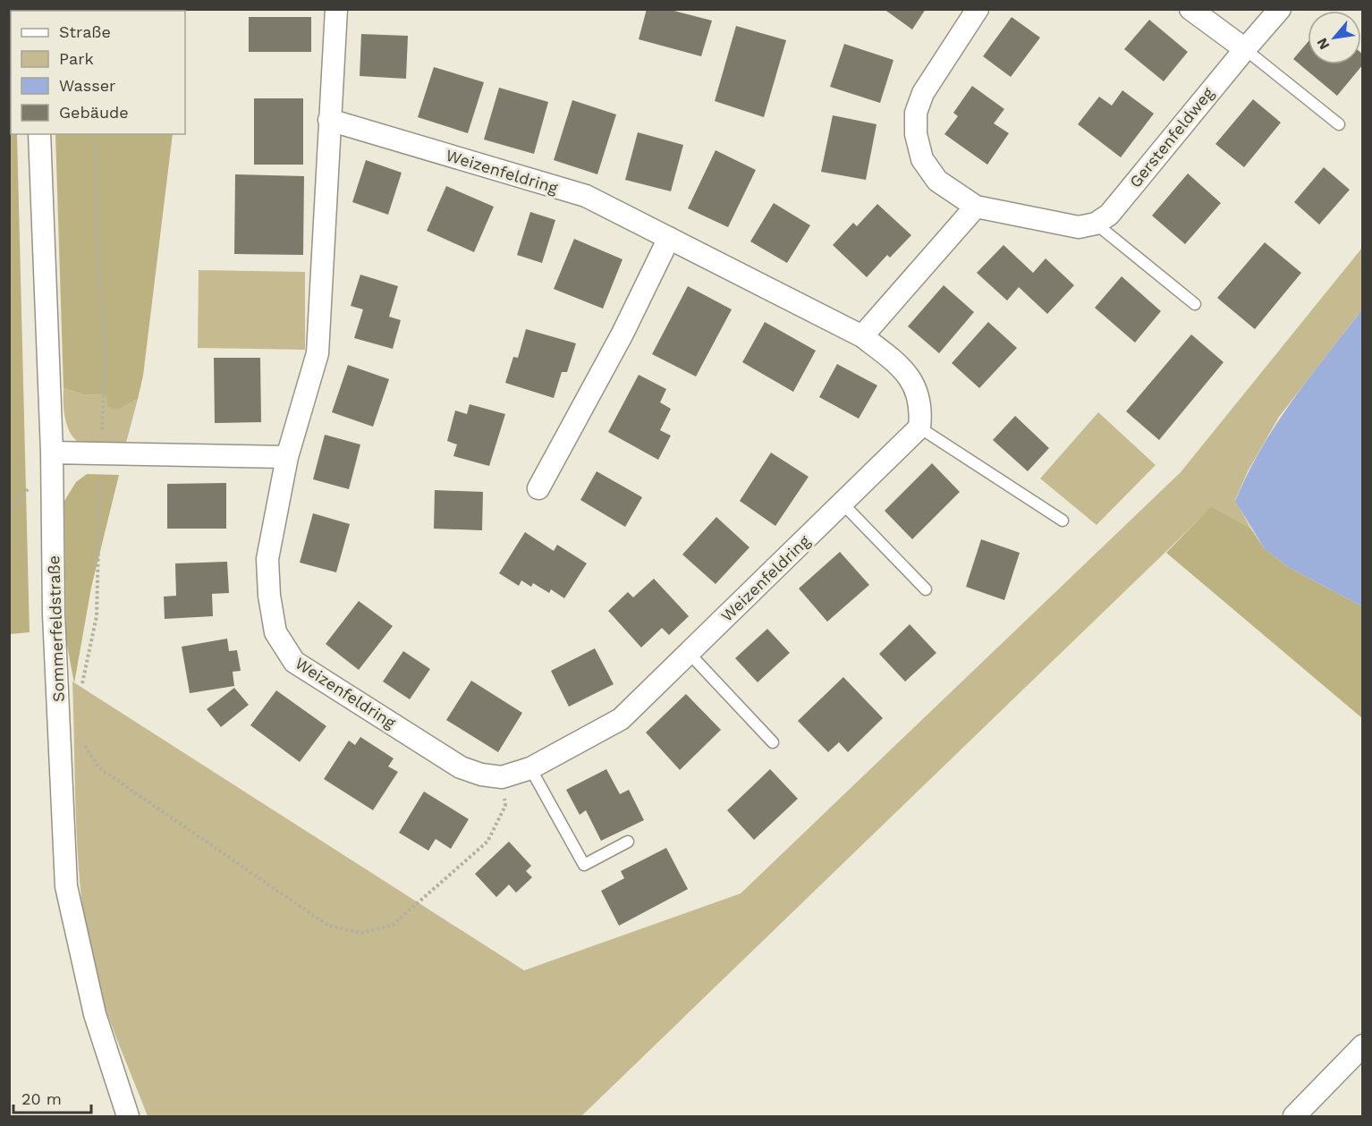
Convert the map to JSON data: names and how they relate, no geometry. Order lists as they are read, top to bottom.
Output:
{
  "streets": {
    "street": ["Gerstenfeldweg", "Weizenfeldring", "Sommerfeldstraße"]
  },
  "legend": [
    "Straße",
    "Park",
    "Wasser",
    "Gebäude"
  ],
  "scale_bar": "20 m",
  "north": "bottom left"
}
